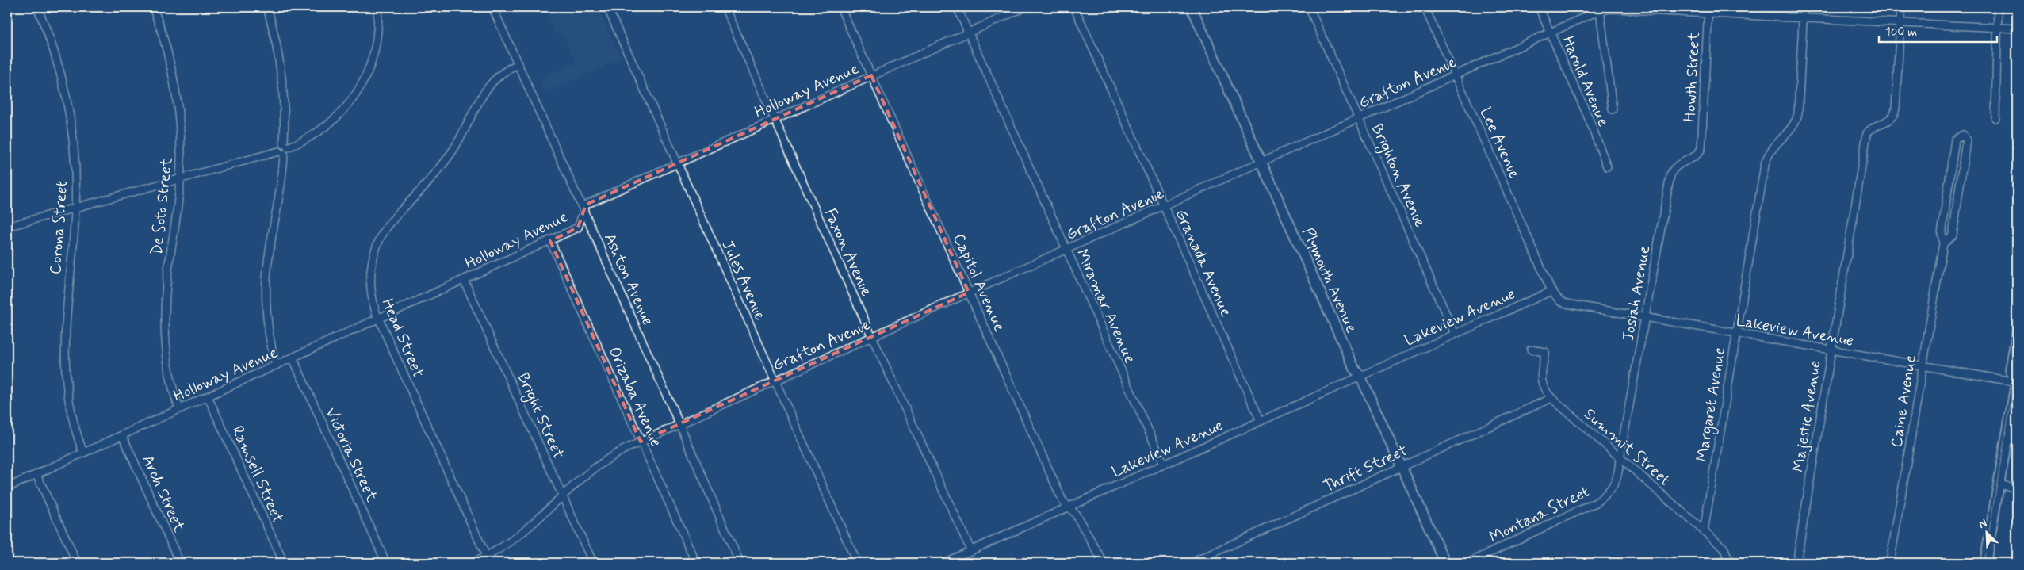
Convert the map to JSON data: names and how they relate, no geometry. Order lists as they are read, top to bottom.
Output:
{
  "streets": {
    "street": [
      "Howth Street",
      "Harold Avenue",
      "Grafton Avenue",
      "Holloway Avenue",
      "Lee Avenue",
      "Brighton Avenue",
      "De Soto Street",
      "Corona Street",
      "Faxon Avenue",
      "Granada Avenue",
      "Ashton Avenue",
      "Jules Avenue",
      "Plymouth Avenue",
      "Capitol Avenue",
      "Josiah Avenue",
      "Miramar Avenue",
      "Lakeview Avenue",
      "Head Street",
      "Orizaba Avenue",
      "Caine Avenue",
      "Margaret Avenue",
      "Bright Street",
      "Majestic Avenue",
      "Summit Street",
      "Victoria Street",
      "Thrift Street",
      "Ramsell Street",
      "Arch Street",
      "Montana Street"
    ]
  },
  "crossings": [
    ["Howth Street", "Josiah Avenue"],
    ["Harold Avenue", "Grafton Avenue"],
    ["Grafton Avenue", "Lee Avenue"],
    ["Grafton Avenue", "Brighton Avenue"],
    ["Grafton Avenue", "Faxon Avenue"],
    ["Grafton Avenue", "Granada Avenue"],
    ["Grafton Avenue", "Ashton Avenue"],
    ["Grafton Avenue", "Jules Avenue"],
    ["Grafton Avenue", "Plymouth Avenue"],
    ["Grafton Avenue", "Capitol Avenue"],
    ["Grafton Avenue", "Miramar Avenue"],
    ["Grafton Avenue", "Head Street"],
    ["Grafton Avenue", "Orizaba Avenue"],
    ["Grafton Avenue", "Bright Street"],
    ["Holloway Avenue", "De Soto Street"],
    ["Holloway Avenue", "Corona Street"],
    ["Holloway Avenue", "Faxon Avenue"],
    ["Holloway Avenue", "Ashton Avenue"],
    ["Holloway Avenue", "Jules Avenue"],
    ["Holloway Avenue", "Capitol Avenue"],
    ["Holloway Avenue", "Miramar Avenue"],
    ["Holloway Avenue", "Head Street"],
    ["Holloway Avenue", "Orizaba Avenue"],
    ["Holloway Avenue", "Bright Street"],
    ["Holloway Avenue", "Victoria Street"],
    ["Holloway Avenue", "Ramsell Street"],
    ["Holloway Avenue", "Arch Street"],
    ["Lee Avenue", "Lakeview Avenue"],
    ["Brighton Avenue", "Lakeview Avenue"],
    ["Faxon Avenue", "Lakeview Avenue"],
    ["Granada Avenue", "Lakeview Avenue"],
    ["Ashton Avenue", "Head Street"],
    ["Plymouth Avenue", "Lakeview Avenue"],
    ["Plymouth Avenue", "Thrift Street"],
    ["Capitol Avenue", "Lakeview Avenue"],
    ["Josiah Avenue", "Lakeview Avenue"],
    ["Josiah Avenue", "Summit Street"],
    ["Josiah Avenue", "Montana Street"],
    ["Miramar Avenue", "Lakeview Avenue"],
    ["Lakeview Avenue", "Caine Avenue"],
    ["Lakeview Avenue", "Margaret Avenue"],
    ["Lakeview Avenue", "Majestic Avenue"],
    ["Margaret Avenue", "Summit Street"],
    ["Summit Street", "Thrift Street"],
    ["Summit Street", "Montana Street"]
  ],
  "scale_bar": "100 m",
  "north": "top left"
}
